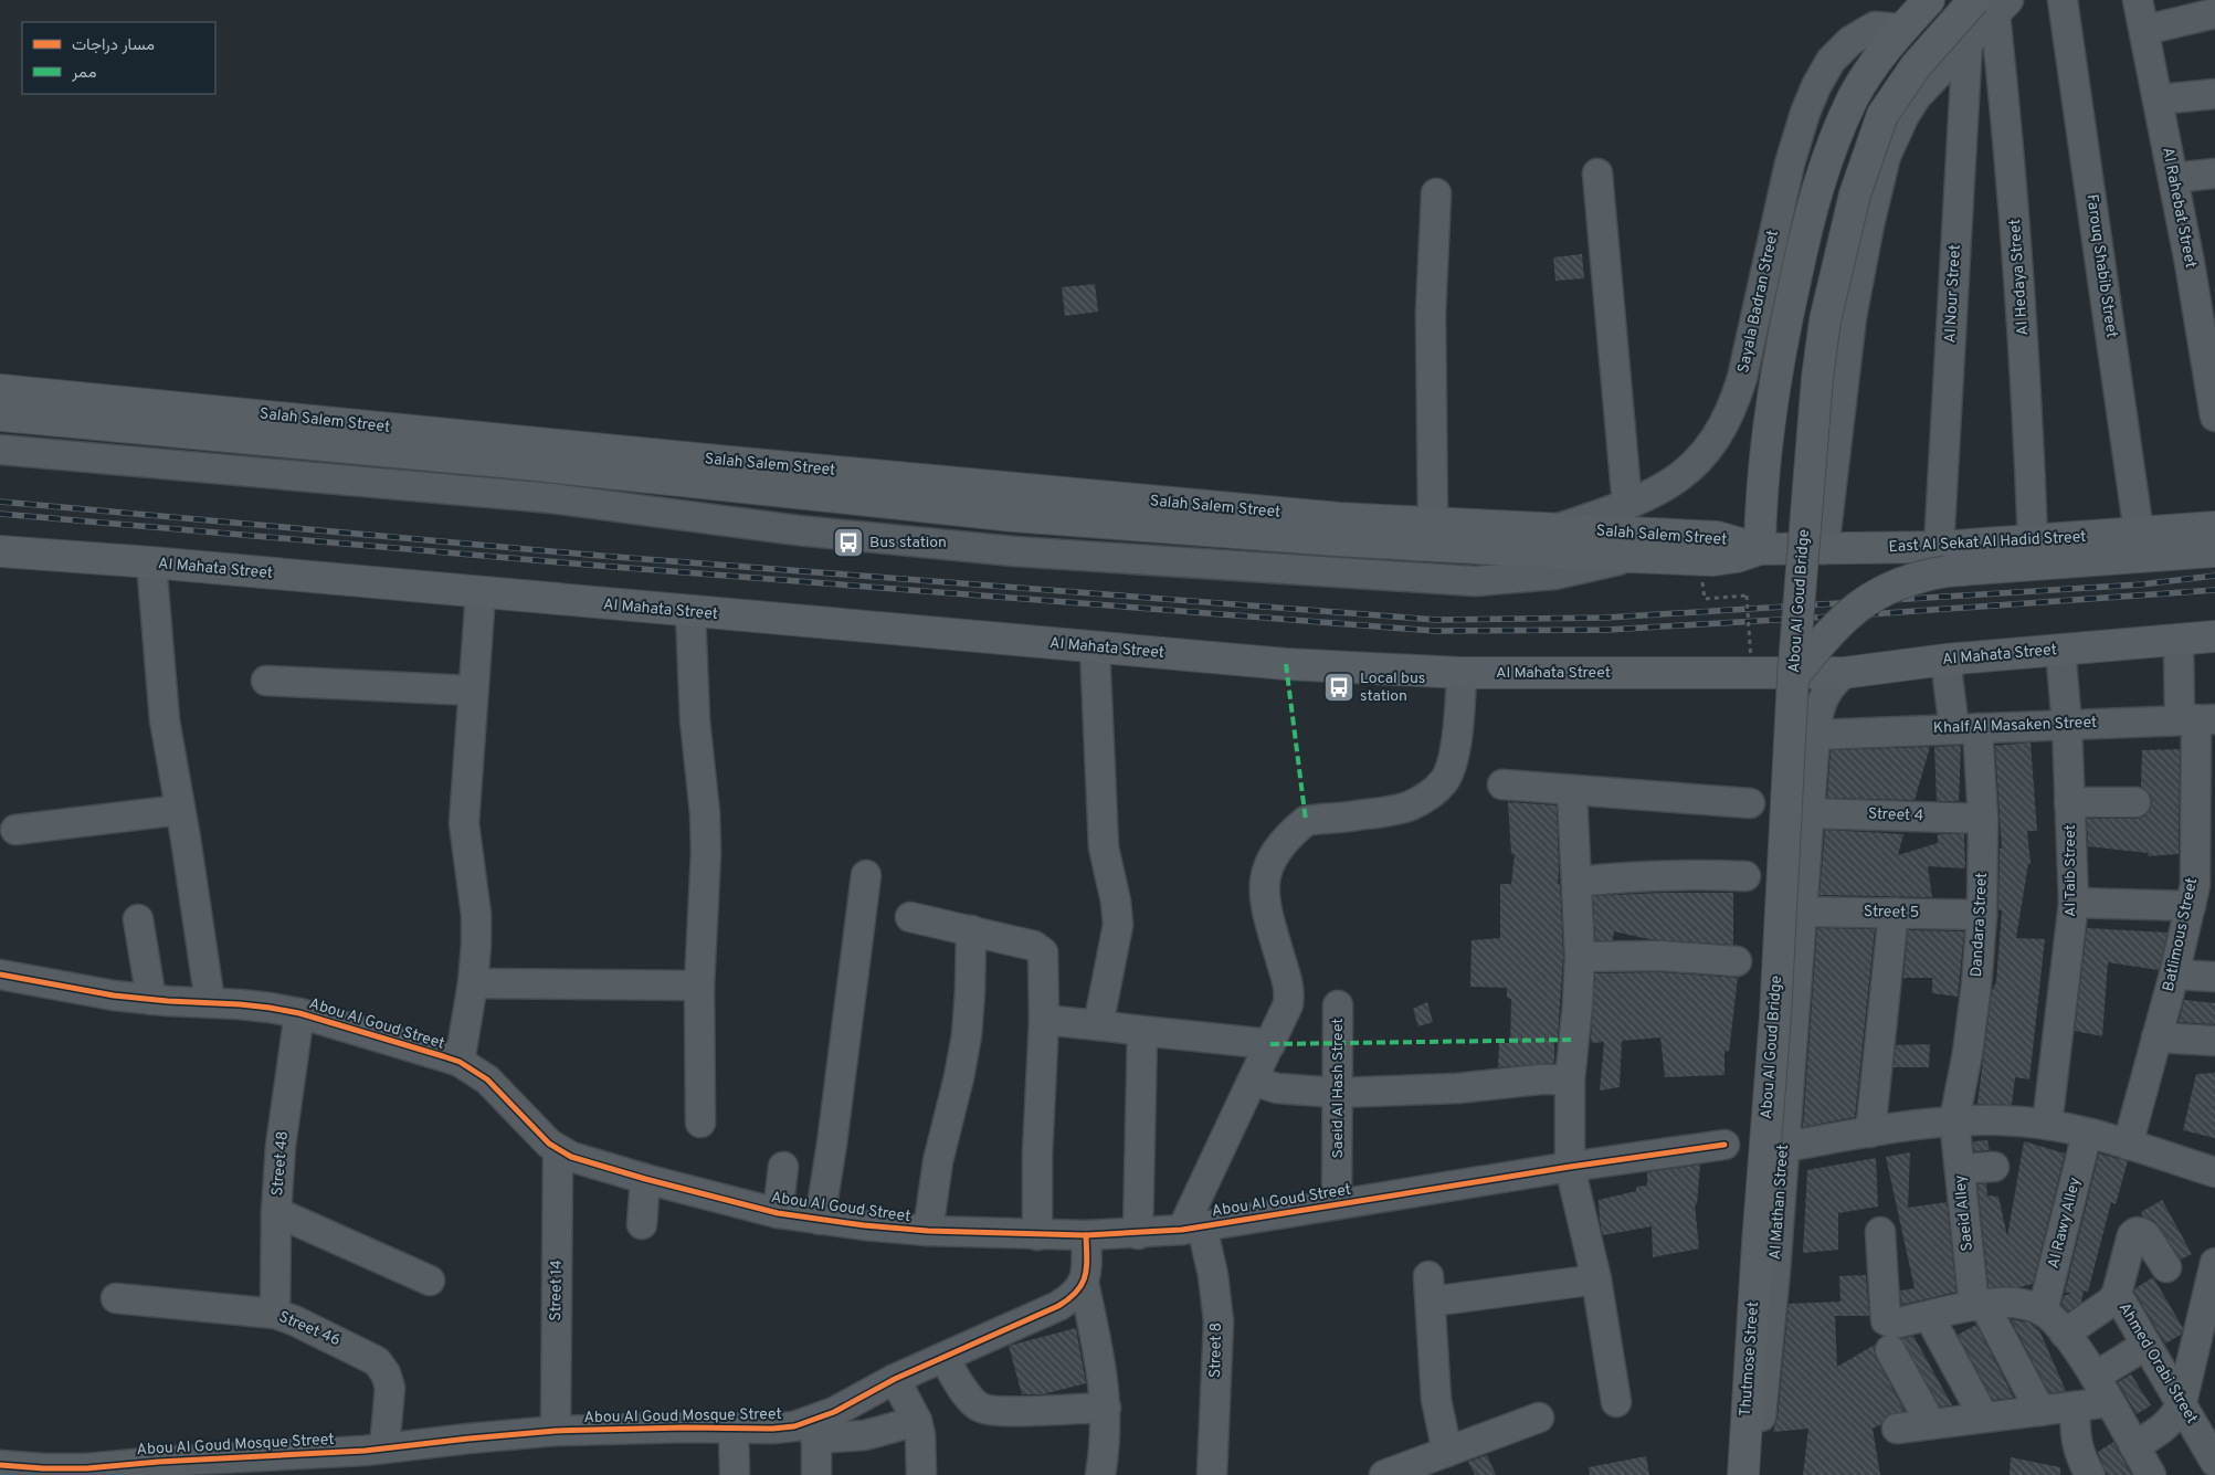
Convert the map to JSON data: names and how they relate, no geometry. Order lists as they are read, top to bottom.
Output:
{
  "streets": {
    "main road": [
      "Sayala Badran Street",
      "Salah Salem Street",
      "East Al Sekat Al Hadid Street",
      "Al Mahata Street",
      "Abou Al Goud Bridge",
      "Thutmose Street"
    ],
    "street": [
      "Al Rahebat Street",
      "Farouq Shabib Street",
      "Al Hedaya Street",
      "Al Nour Street",
      "Khalf Al Masaken Street",
      "Street 4",
      "Al Taib Street",
      "Street 5",
      "Dandara Street",
      "Batlimous Street",
      "Abou Al Goud Street",
      "Saeid Al Hash Street",
      "Street 48",
      "Al Mathan Street",
      "Saeid Alley",
      "Al Rawy Alley",
      "Street 14",
      "Street 46",
      "Street 8",
      "Ahmed Orabi Street",
      "Abou Al Goud Mosque Street"
    ]
  },
  "crossings": [
    ["Farouq Shabib Street", "East Al Sekat Al Hadid Street"],
    ["Al Hedaya Street", "East Al Sekat Al Hadid Street"],
    ["Al Hedaya Street", "Abou Al Goud Bridge"],
    ["Al Nour Street", "East Al Sekat Al Hadid Street"],
    ["Sayala Badran Street", "Salah Salem Street"],
    ["Sayala Badran Street", "East Al Sekat Al Hadid Street"],
    ["Salah Salem Street", "East Al Sekat Al Hadid Street"],
    ["Al Mahata Street", "Al Taib Street"],
    ["Al Mahata Street", "Dandara Street"],
    ["Al Mahata Street", "Batlimous Street"],
    ["Al Mahata Street", "Al Mathan Street"],
    ["Abou Al Goud Bridge", "Thutmose Street"],
    ["Khalf Al Masaken Street", "Al Taib Street"],
    ["Khalf Al Masaken Street", "Dandara Street"],
    ["Khalf Al Masaken Street", "Batlimous Street"],
    ["Khalf Al Masaken Street", "Al Mathan Street"],
    ["Street 4", "Dandara Street"],
    ["Street 4", "Al Mathan Street"],
    ["Street 5", "Dandara Street"],
    ["Street 5", "Al Mathan Street"],
    ["Dandara Street", "Saeid Alley"],
    ["Abou Al Goud Street", "Saeid Al Hash Street"],
    ["Abou Al Goud Street", "Street 48"],
    ["Abou Al Goud Street", "Street 14"],
    ["Abou Al Goud Street", "Street 8"],
    ["Street 48", "Street 46"],
    ["Street 14", "Abou Al Goud Mosque Street"],
    ["Street 46", "Abou Al Goud Mosque Street"]
  ],
  "places": {
    "bus stop": ["Bus station", "Local bus station"]
  },
  "legend": ["مسار دراجات", "ممر"]
}
